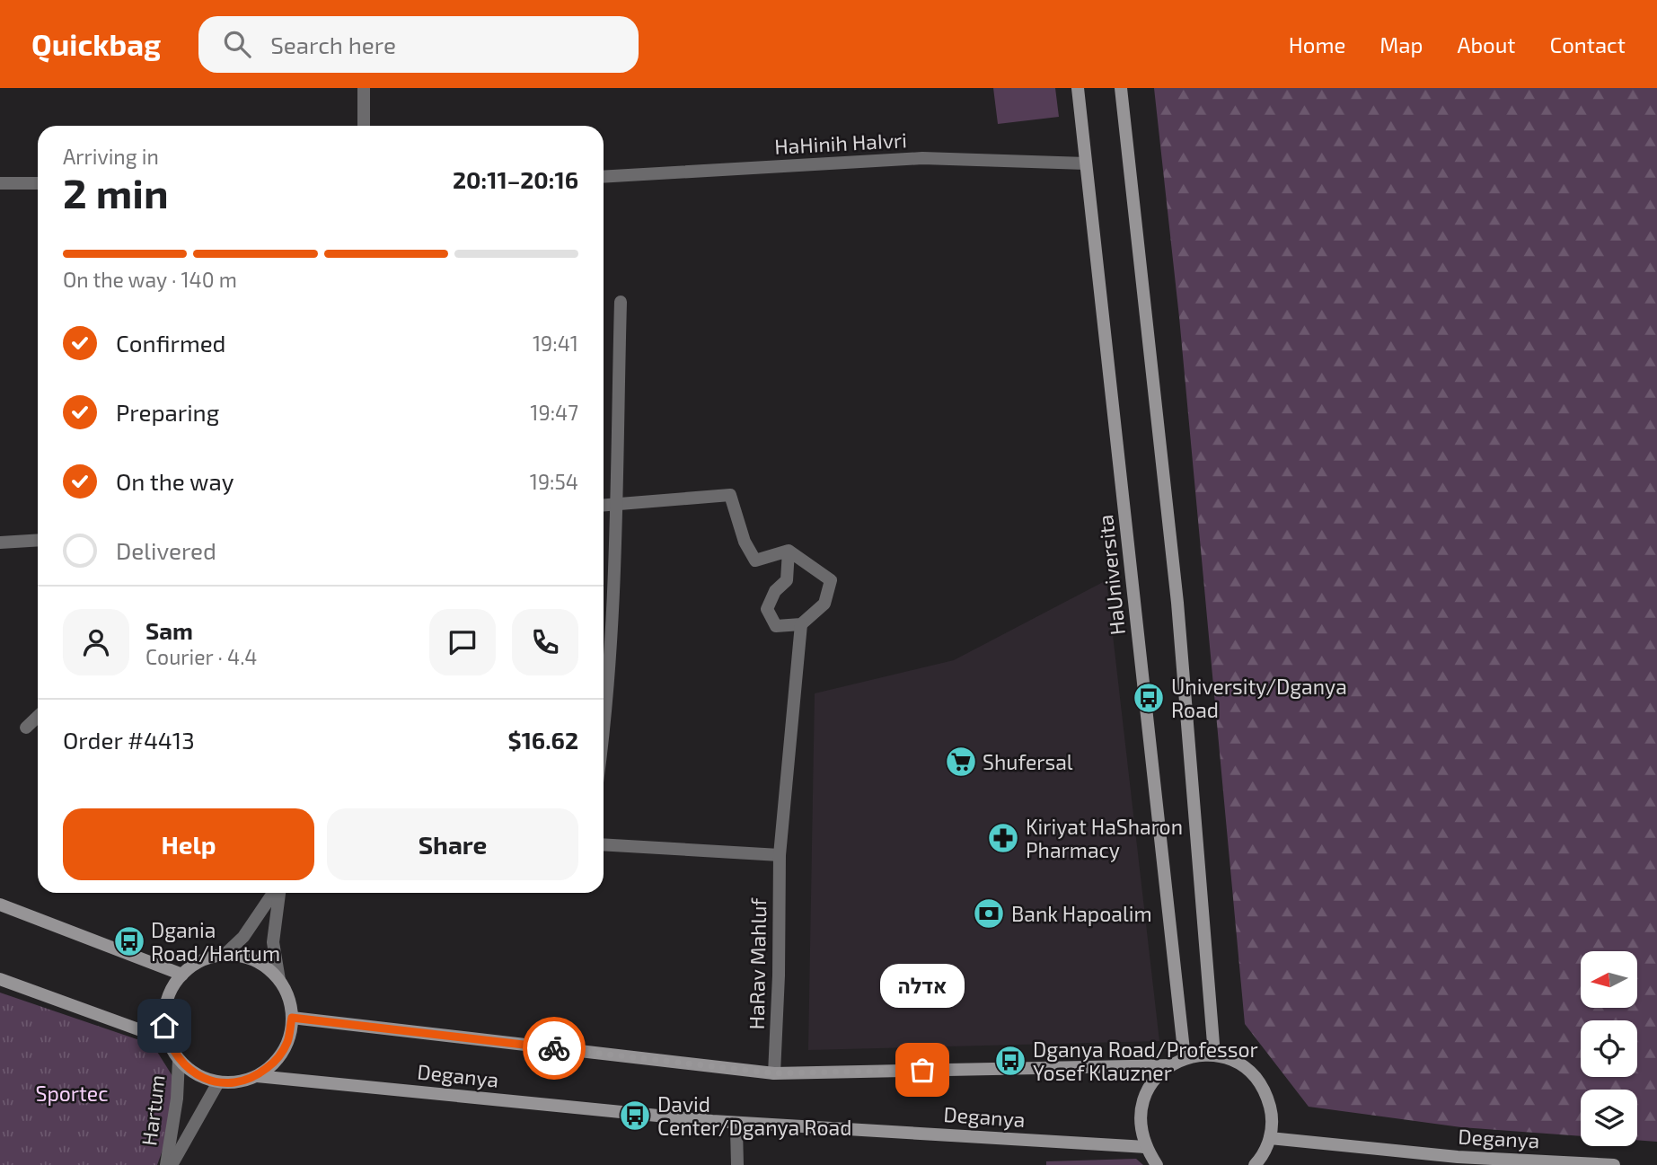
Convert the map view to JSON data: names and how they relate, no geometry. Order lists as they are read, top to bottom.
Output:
{
  "streets": {
    "street": [
      "HaHinih HaIvri",
      "HaUniversita",
      "HaRav Mahluf",
      "Deganya",
      "Hartum"
    ]
  },
  "crossings": [
    ["HaHinih HaIvri", "HaUniversita"],
    ["HaRav Mahluf", "Deganya"],
    ["Deganya", "Hartum"]
  ],
  "parks": ["Sportec"],
  "places": {
    "bus stop": [
      "University/Dganya Road",
      "Dgania Road/Hartum",
      "Dganya Road/Professor Yosef Klauzner",
      "David Center/Dganya Road"
    ],
    "supermarket": ["Shufersal"],
    "pharmacy": ["Kiriyat HaSharon Pharmacy"],
    "bank": ["Bank Hapoalim"],
    "other": ["אדלה"]
  },
  "north": "left",
  "page": {
    "header": "Quickbag",
    "search": "Search here",
    "nav": [
      "Home",
      "Map",
      "About",
      "Contact"
    ],
    "heading": ["2 min", "Arriving in", "20:11–20:16"],
    "panel": [
      "Sam",
      "Courier · 4.4",
      "Order #4413",
      "$16.62"
    ],
    "bar": "On the way · 140 m",
    "list": [
      ["Confirmed", "19:41"],
      ["Preparing", "19:47"],
      ["On the way", "19:54"],
      "Delivered"
    ],
    "buttons": ["Help", "Share"],
    "bubble": "אדלה"
  }
}
